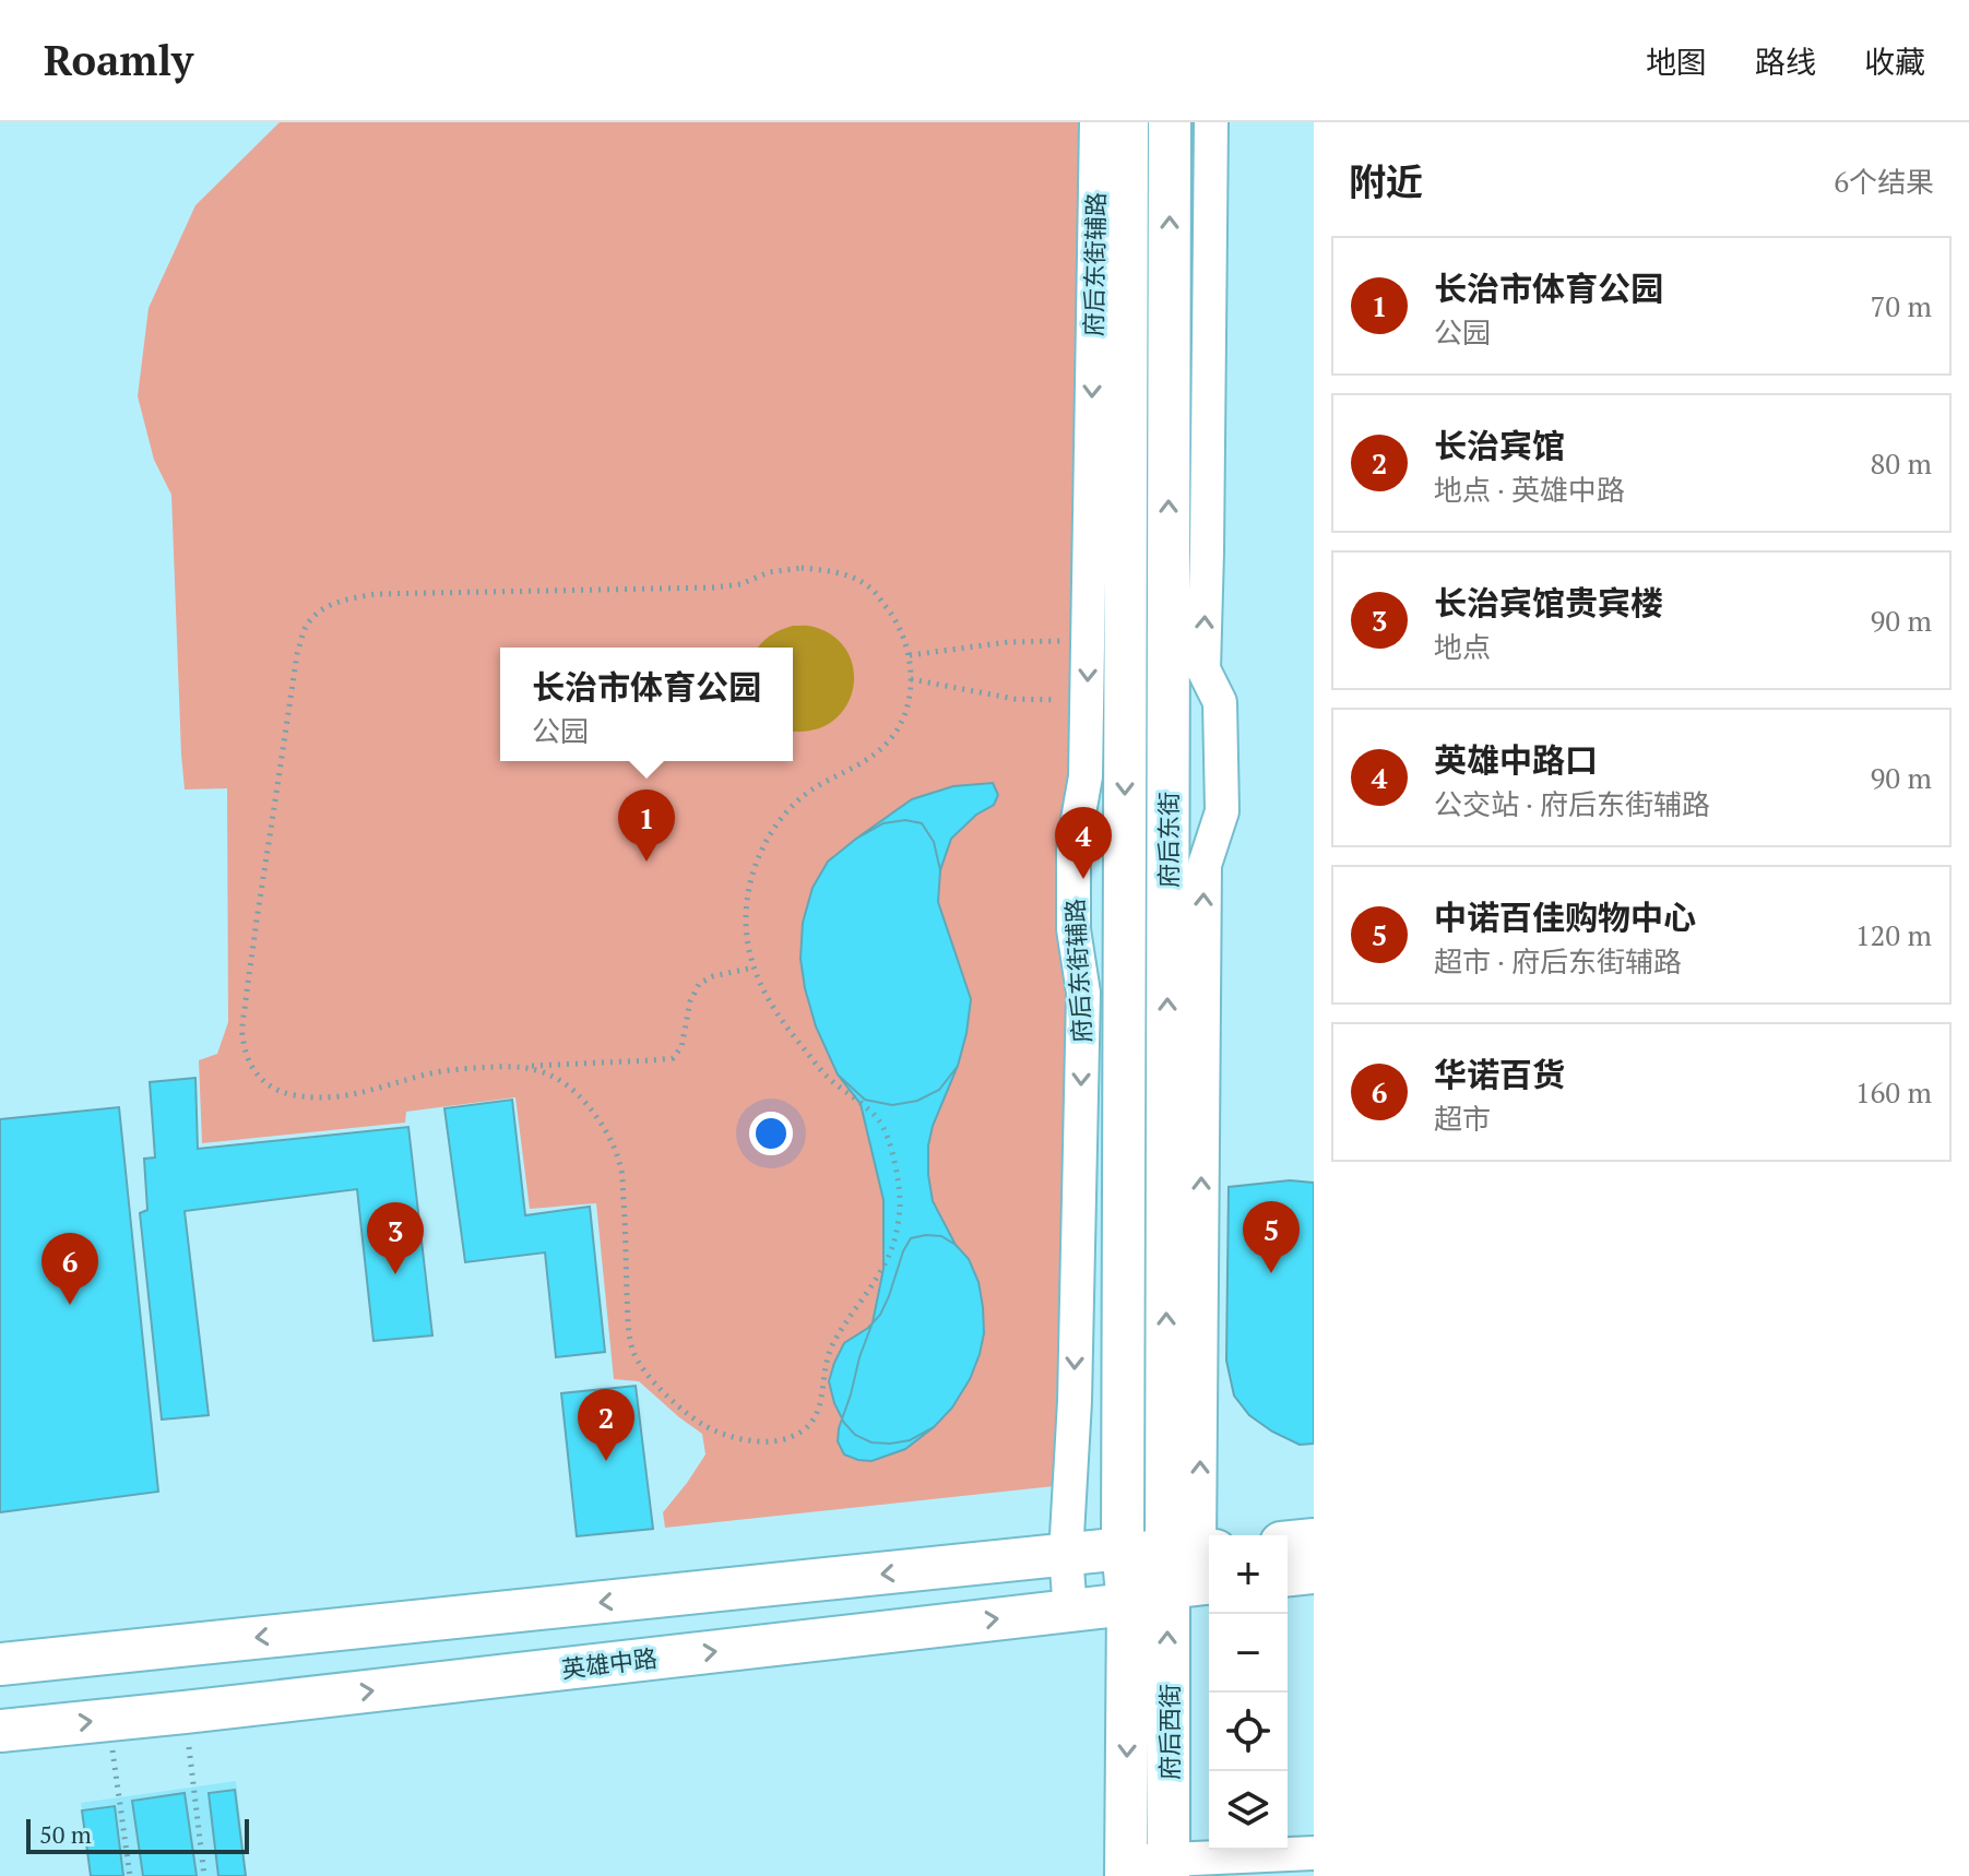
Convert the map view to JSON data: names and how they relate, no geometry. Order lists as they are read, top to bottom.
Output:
{
  "streets": {
    "main road": ["府后东街", "英雄中路", "府后西街"],
    "street": ["府后东街辅路"]
  },
  "crossings": [
    ["府后东街辅路", "英雄中路"],
    ["府后东街", "英雄中路"],
    ["府后东街", "府后西街"],
    ["英雄中路", "府后西街"]
  ],
  "scale_bar": "50 m",
  "page": {
    "header": "Roamly",
    "nav": ["地图", "路线", "收藏"],
    "heading": ["附近", "6个结果"],
    "list": [
      {
        "mark": "1",
        "name": "长治市体育公园",
        "note": "公园",
        "value": "70 m"
      },
      {
        "mark": "2",
        "name": "长治宾馆",
        "note": "地点 · 英雄中路",
        "value": "80 m"
      },
      {
        "mark": "3",
        "name": "长治宾馆贵宾楼",
        "note": "地点",
        "value": "90 m"
      },
      {
        "mark": "4",
        "name": "英雄中路口",
        "note": "公交站 · 府后东街辅路",
        "value": "90 m"
      },
      {
        "mark": "5",
        "name": "中诺百佳购物中心",
        "note": "超市 · 府后东街辅路",
        "value": "120 m"
      },
      {
        "mark": "6",
        "name": "华诺百货",
        "note": "超市",
        "value": "160 m"
      }
    ],
    "popup": ["长治市体育公园", "公园"],
    "pins": [
      "1",
      "4",
      "5",
      "3",
      "6",
      "2"
    ],
    "map_buttons": ["+", "−"],
    "scale": "50 m"
  }
}
